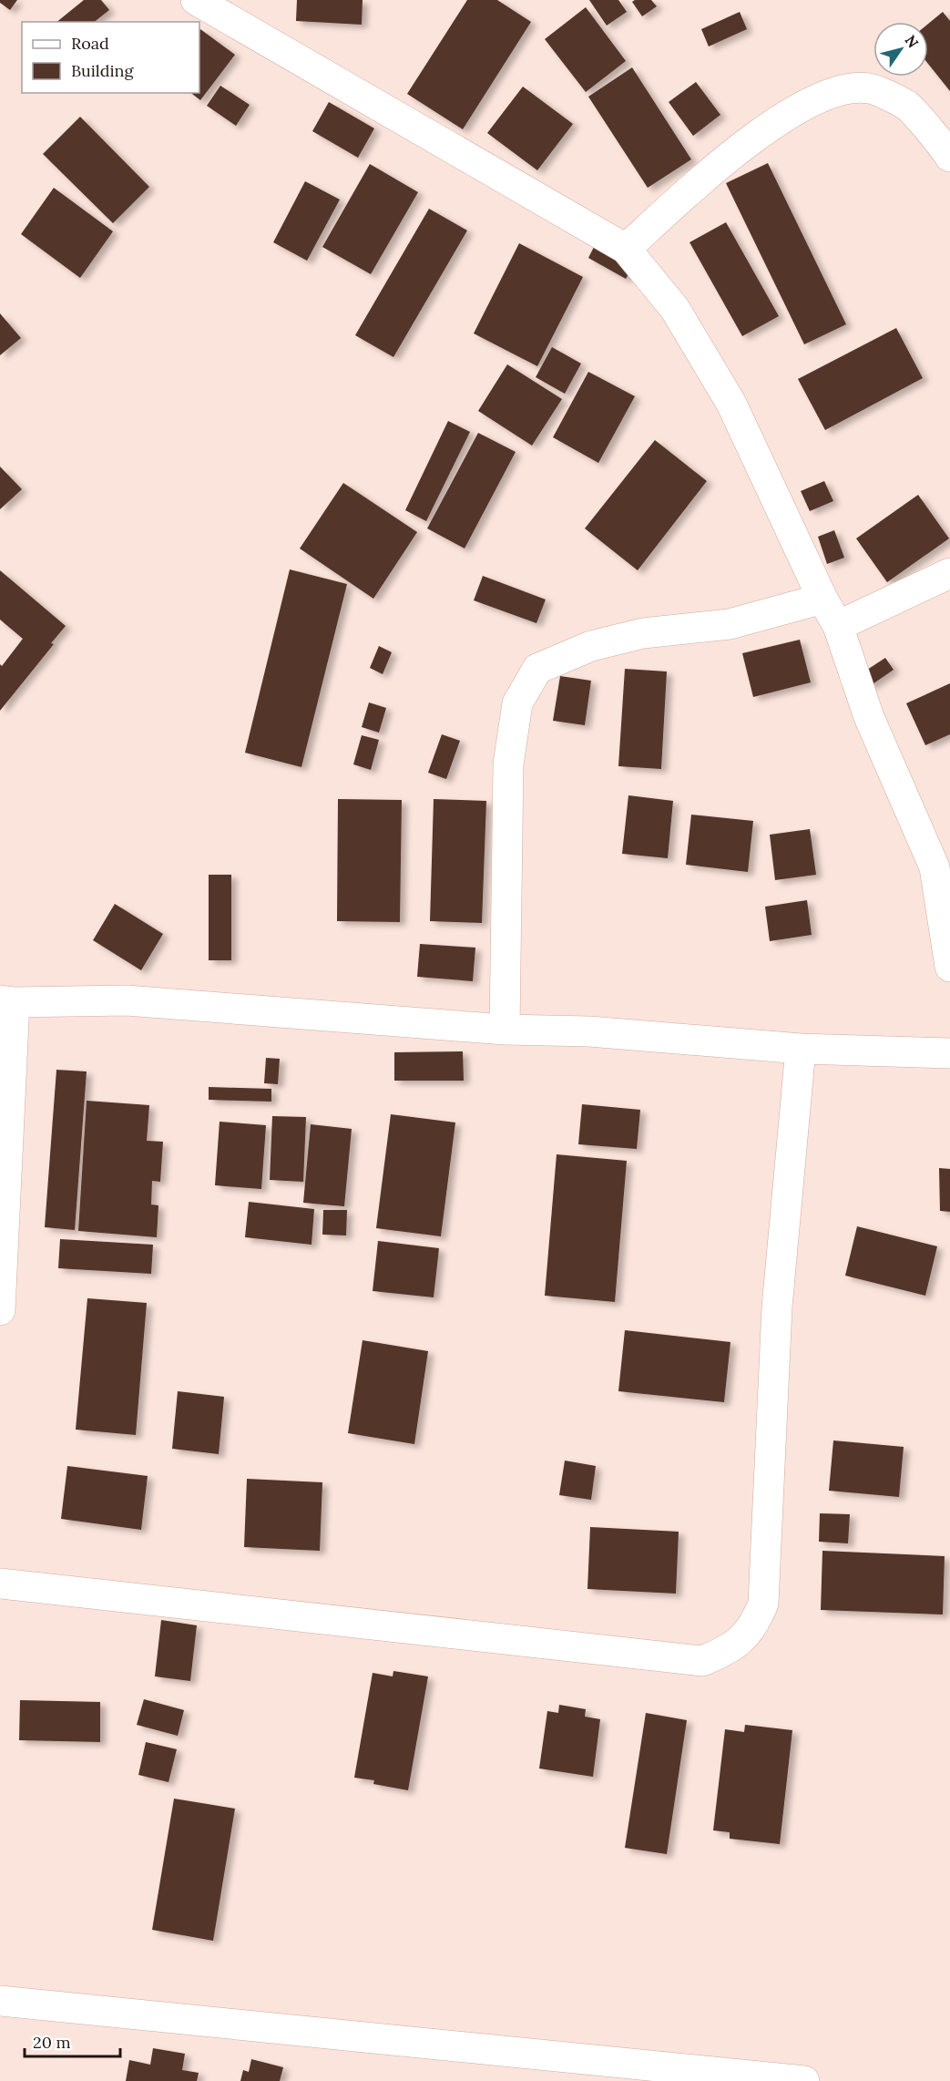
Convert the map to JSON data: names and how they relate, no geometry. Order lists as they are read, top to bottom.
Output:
{
  "legend": ["Road", "Building"],
  "scale_bar": "20 m",
  "north": "top right"
}
